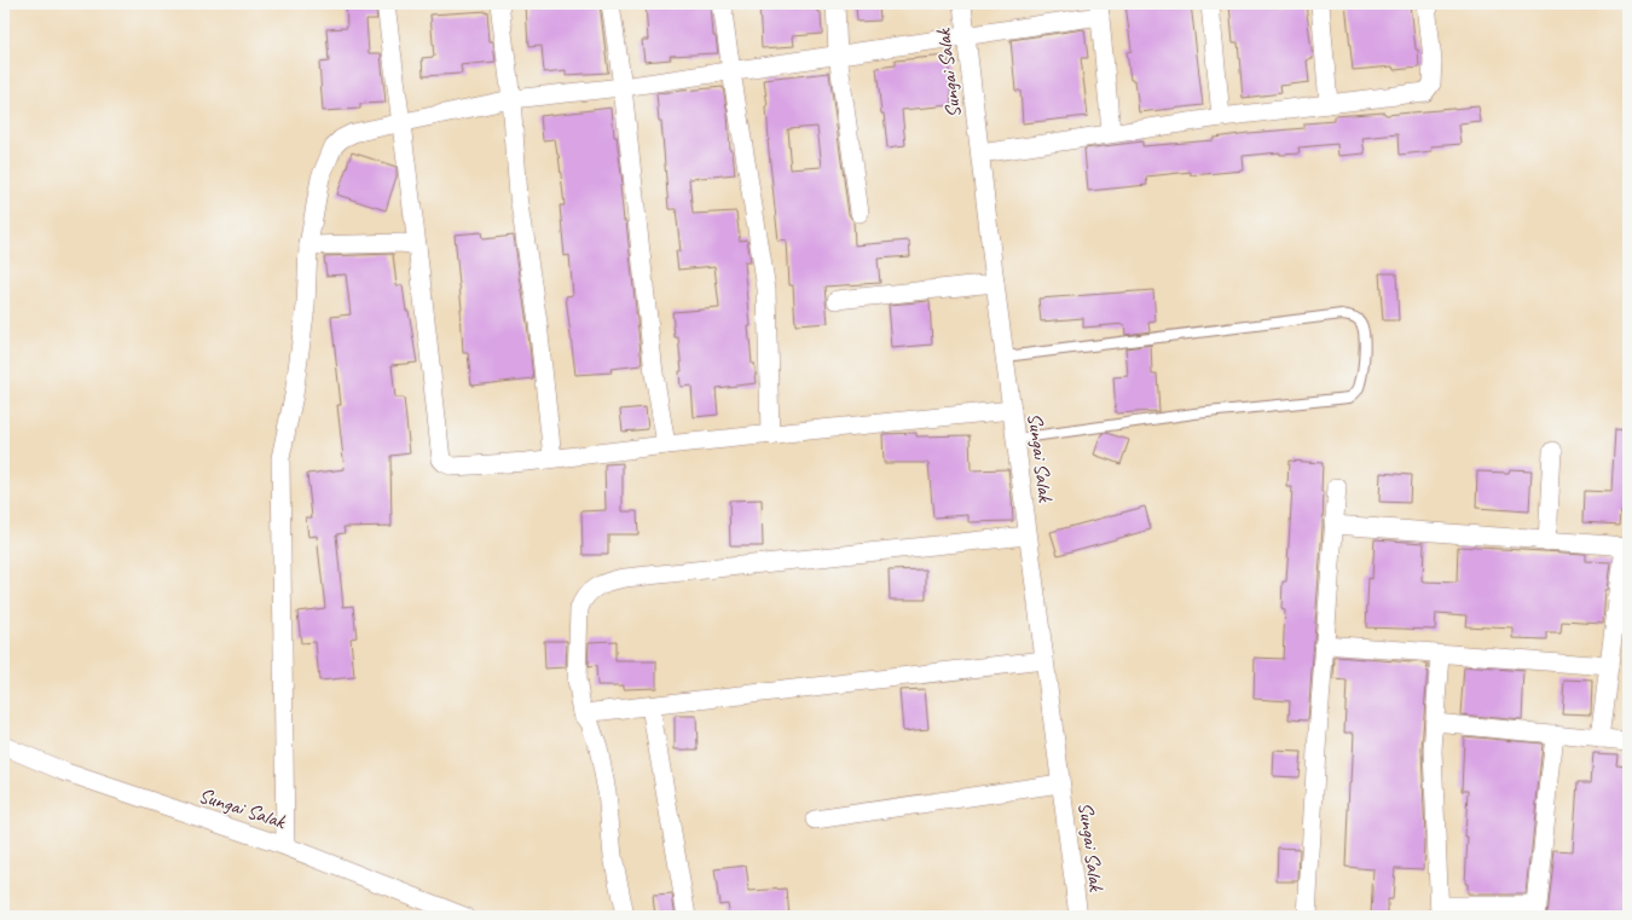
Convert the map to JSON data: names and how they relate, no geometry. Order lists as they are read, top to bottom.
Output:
{
  "streets": {
    "street": ["Sungai Salak"]
  }
}
